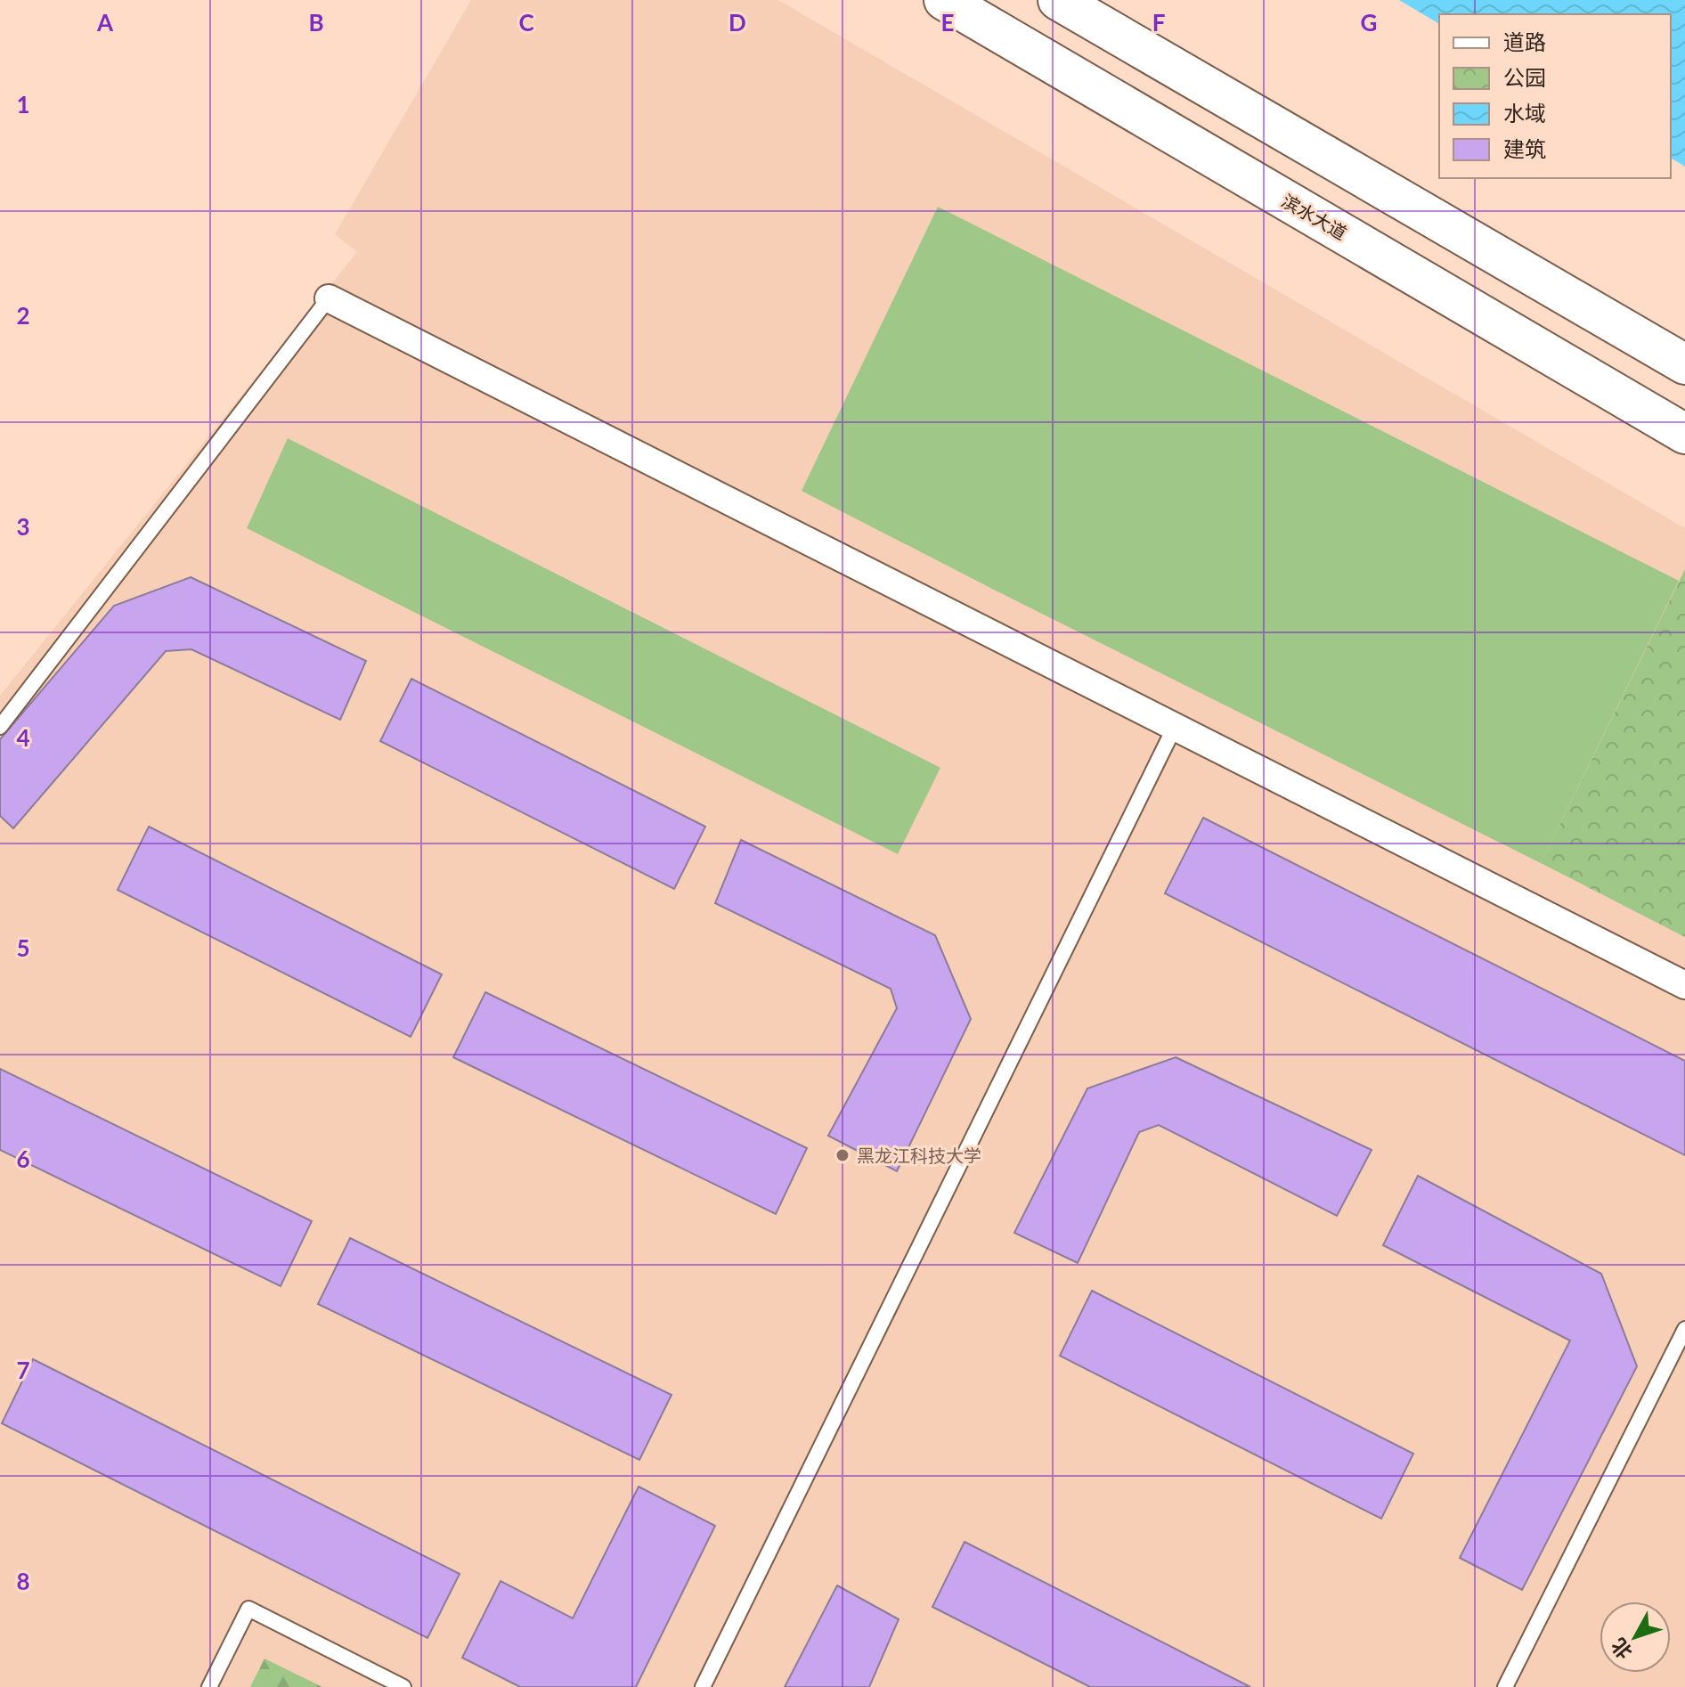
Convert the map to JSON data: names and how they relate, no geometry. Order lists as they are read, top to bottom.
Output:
{
  "streets": {
    "main road": ["滨水大道"]
  },
  "places": ["黑龙江科技大学"],
  "legend": [
    "道路",
    "公园",
    "水域",
    "建筑"
  ],
  "north": "bottom left",
  "grid": {
    "columns": [
      "A",
      "B",
      "C",
      "D",
      "E",
      "F",
      "G"
    ],
    "rows": [
      "1",
      "2",
      "3",
      "4",
      "5",
      "6",
      "7",
      "8"
    ]
  }
}
